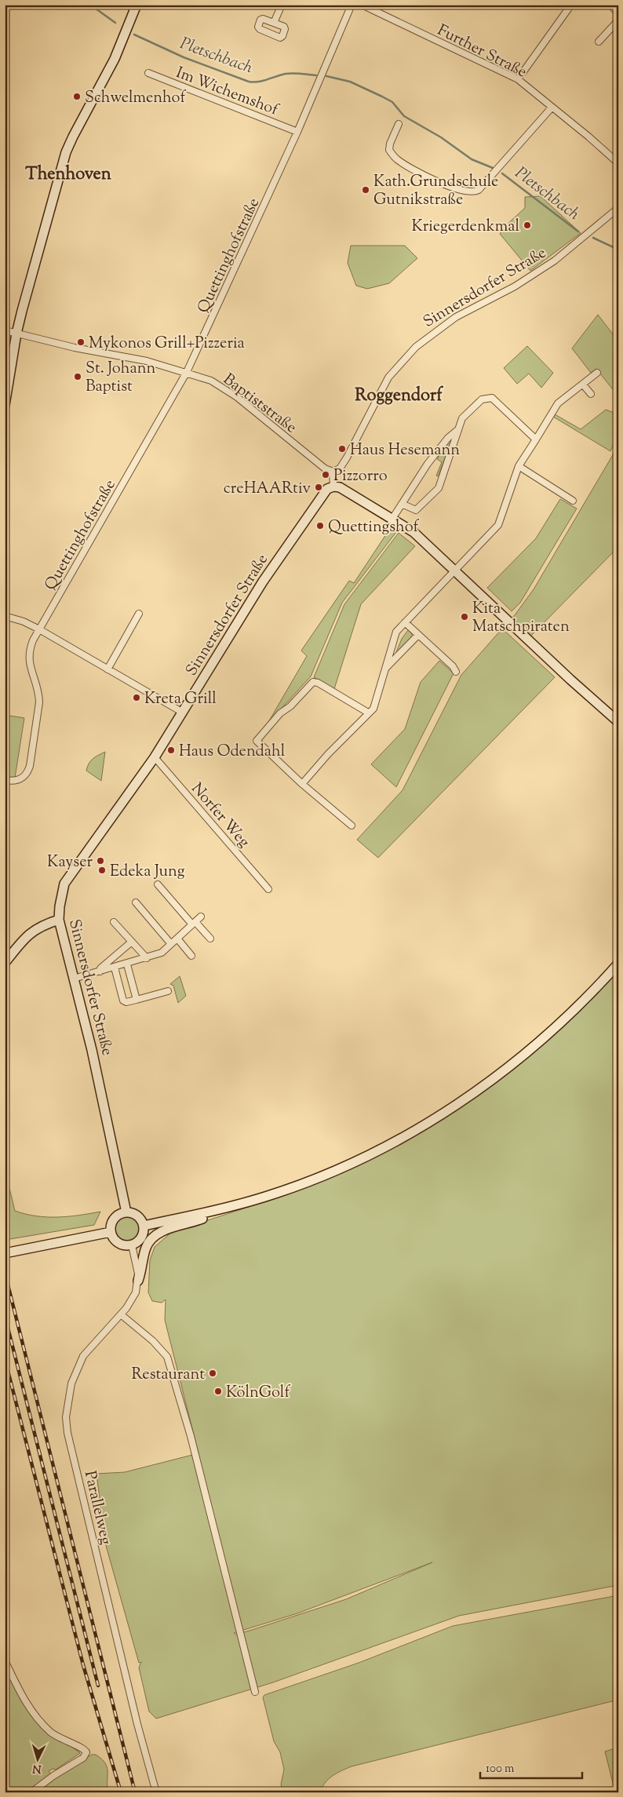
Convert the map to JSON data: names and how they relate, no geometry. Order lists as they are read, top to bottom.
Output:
{
  "streets": {
    "street": [
      "Further Straße",
      "Im Wichemshof",
      "Quettinghofstraße",
      "Sinnersdorfer Straße",
      "Baptiststraße",
      "Norfer Weg",
      "Parallelweg"
    ]
  },
  "crossings": [
    ["Im Wichemshof", "Quettinghofstraße"],
    ["Quettinghofstraße", "Baptiststraße"],
    ["Sinnersdorfer Straße", "Baptiststraße"],
    ["Sinnersdorfer Straße", "Norfer Weg"],
    ["Sinnersdorfer Straße", "Parallelweg"]
  ],
  "districts": ["Thenhoven", "Roggendorf"],
  "water": ["Pletschbach"],
  "places": [
    "Schwelmenhof",
    "Kath.Grundschule Gutnikstraße",
    "Kriegerdenkmal",
    "Mykonos Grill+Pizzeria",
    "St. Johann Baptist",
    "Haus Hesemann",
    "Pizzorro",
    "creHAARtiv",
    "Quettingshof",
    "Kita Matschpiraten",
    "Kreta Grill",
    "Haus Odendahl",
    "Kayser",
    "Edeka Jung",
    "Restaurant",
    "KölnGolf"
  ],
  "scale_bar": "100 m",
  "north": "bottom"
}
